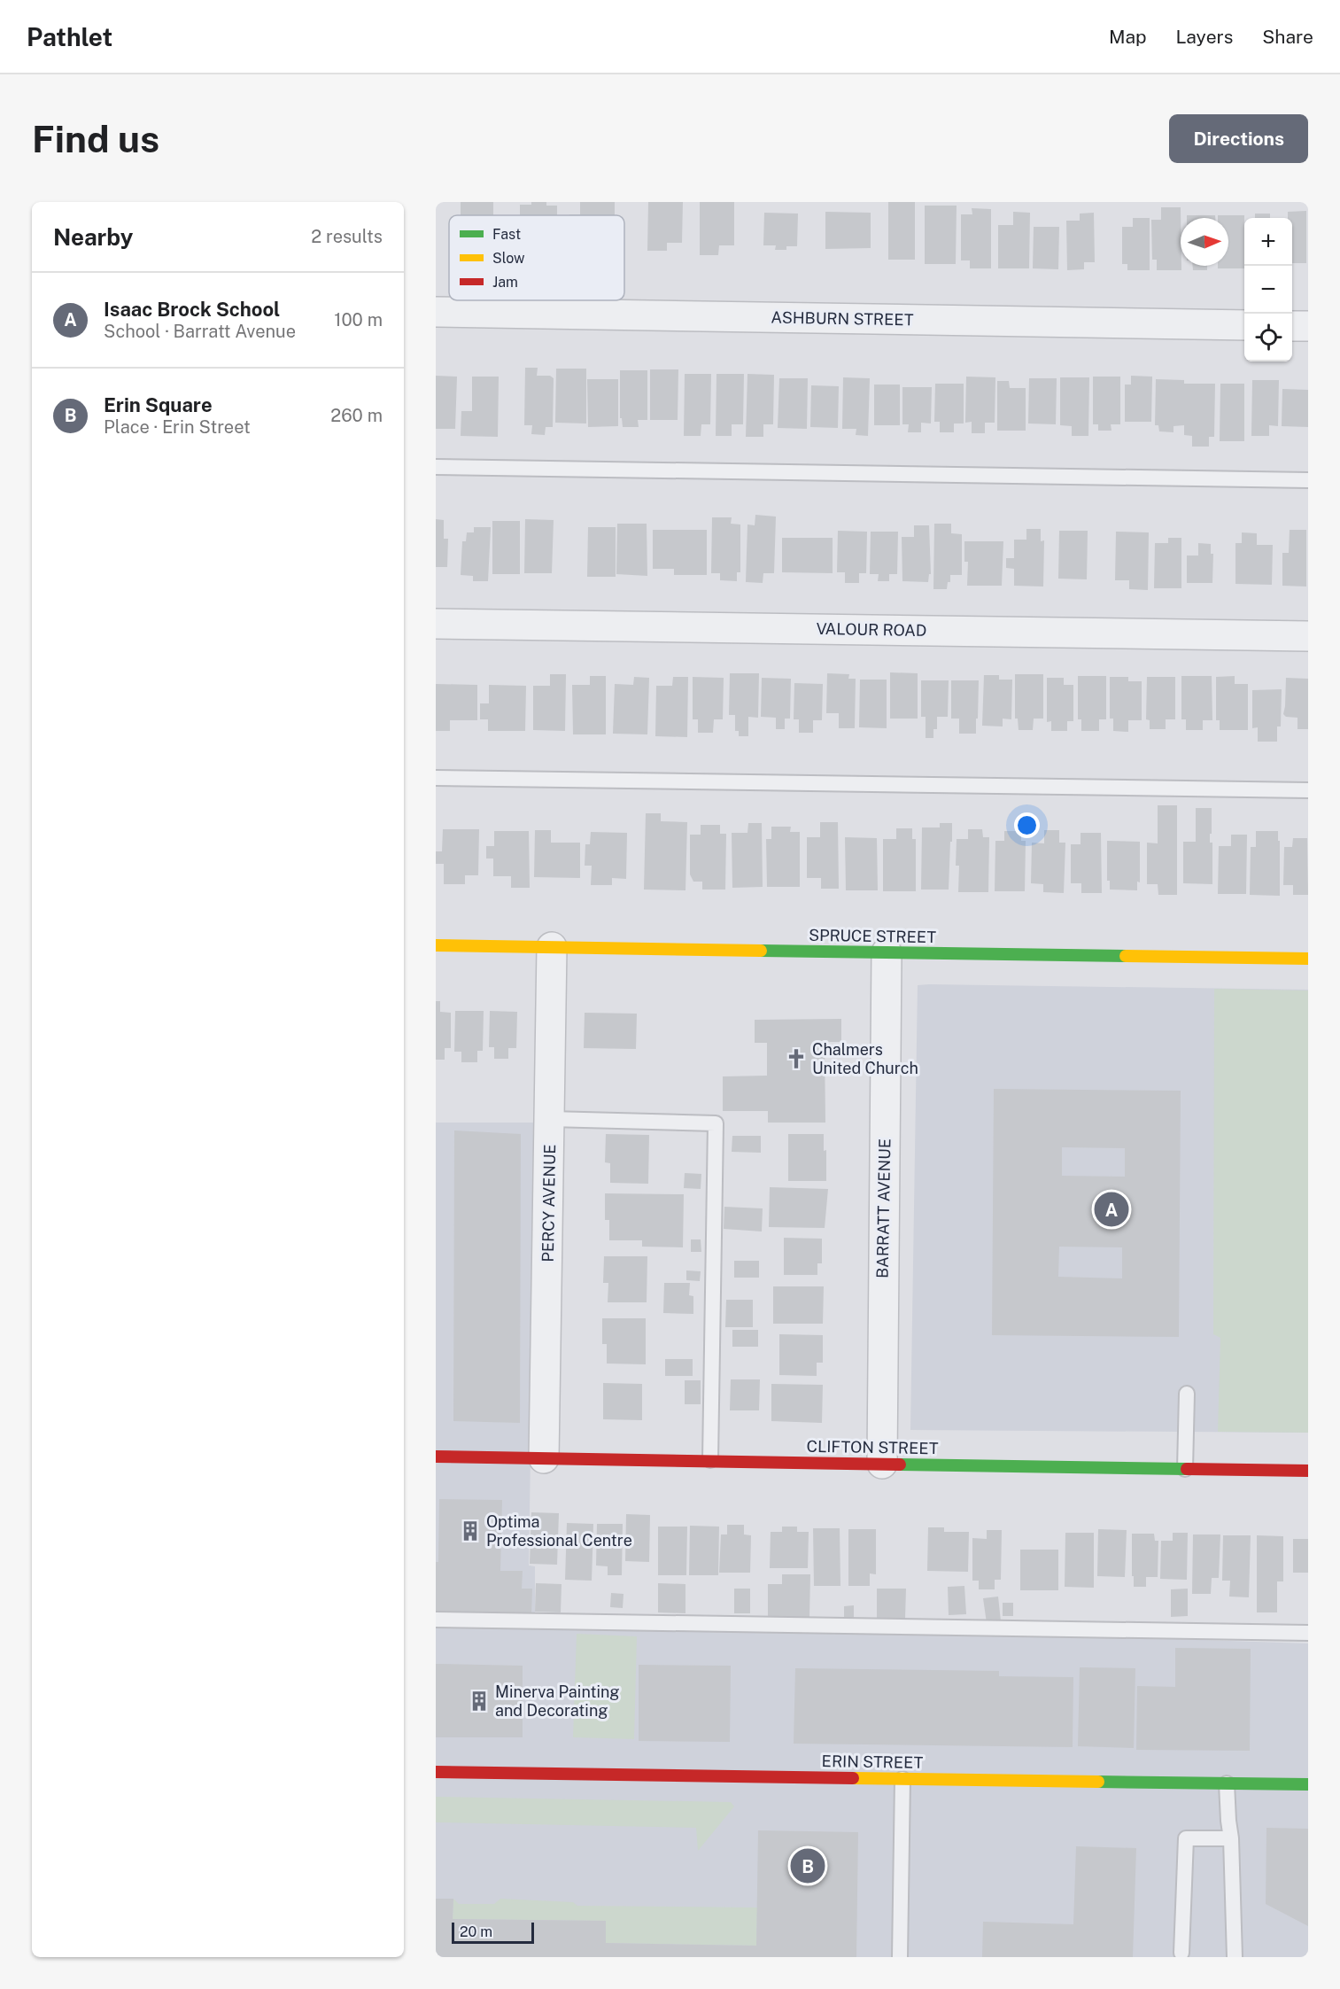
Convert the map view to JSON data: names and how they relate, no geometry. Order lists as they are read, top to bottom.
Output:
{
  "streets": {
    "street": [
      "ASHBURN STREET",
      "VALOUR ROAD",
      "SPRUCE STREET",
      "PERCY AVENUE",
      "BARRATT AVENUE",
      "CLIFTON STREET",
      "ERIN STREET"
    ]
  },
  "crossings": [
    ["SPRUCE STREET", "PERCY AVENUE"],
    ["SPRUCE STREET", "BARRATT AVENUE"],
    ["PERCY AVENUE", "CLIFTON STREET"],
    ["BARRATT AVENUE", "CLIFTON STREET"]
  ],
  "places": {
    "church": ["Chalmers United Church"],
    "building": ["Optima Professional Centre", "Minerva Painting and Decorating"]
  },
  "legend": ["Fast", "Slow", "Jam"],
  "scale_bar": "20 m",
  "north": "right",
  "page": {
    "header": "Pathlet",
    "nav": ["Map", "Layers", "Share"],
    "buttons": "Directions",
    "title": "Find us",
    "heading": ["Nearby", "2 results"],
    "map_buttons": ["+", "−"],
    "list": [
      {
        "mark": "A",
        "name": "Isaac Brock School",
        "note": "School · Barratt Avenue",
        "value": "100 m"
      },
      {
        "mark": "B",
        "name": "Erin Square",
        "note": "Place · Erin Street",
        "value": "260 m"
      }
    ],
    "pins": ["A", "B"],
    "scale": "20 m"
  }
}
